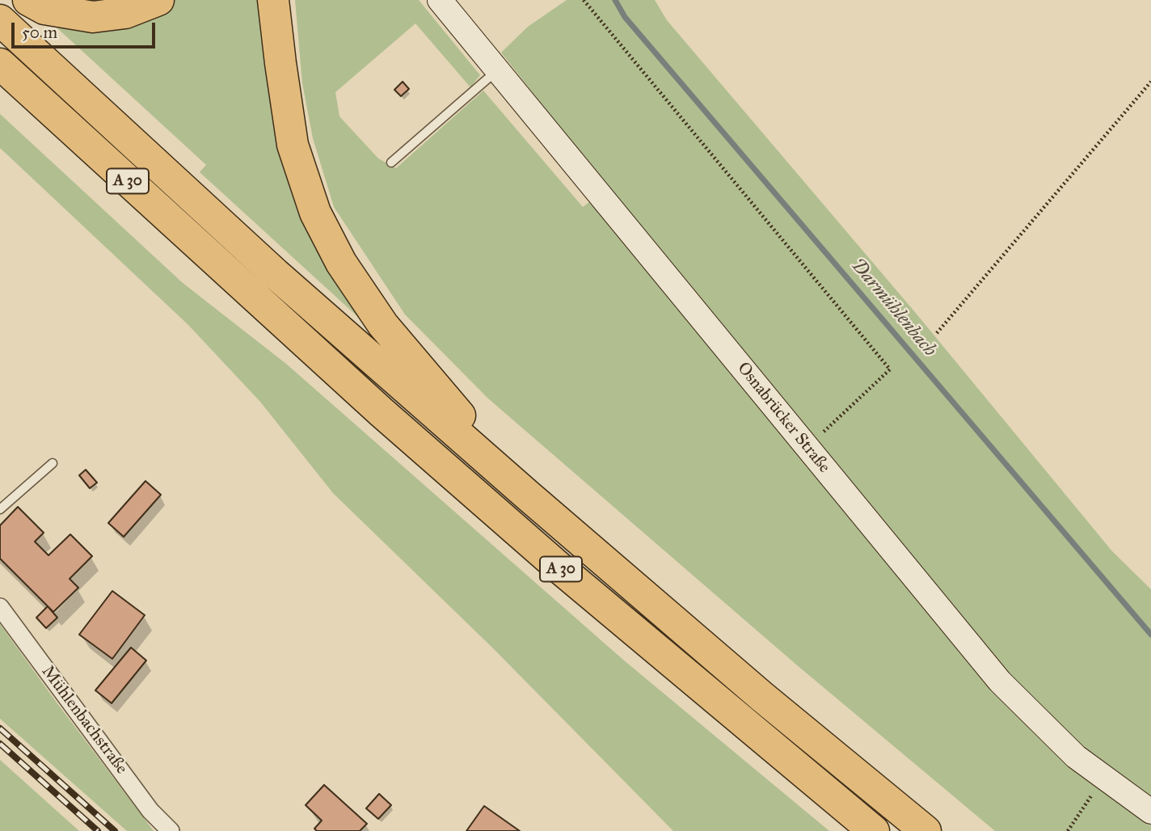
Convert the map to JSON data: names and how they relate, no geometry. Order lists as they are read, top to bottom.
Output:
{
  "streets": {
    "highway": ["A 30"],
    "main road": ["Osnabrücker Straße"],
    "street": ["Mühlenbachstraße"]
  },
  "water": ["Darmühlenbach"],
  "scale_bar": "50 m"
}
